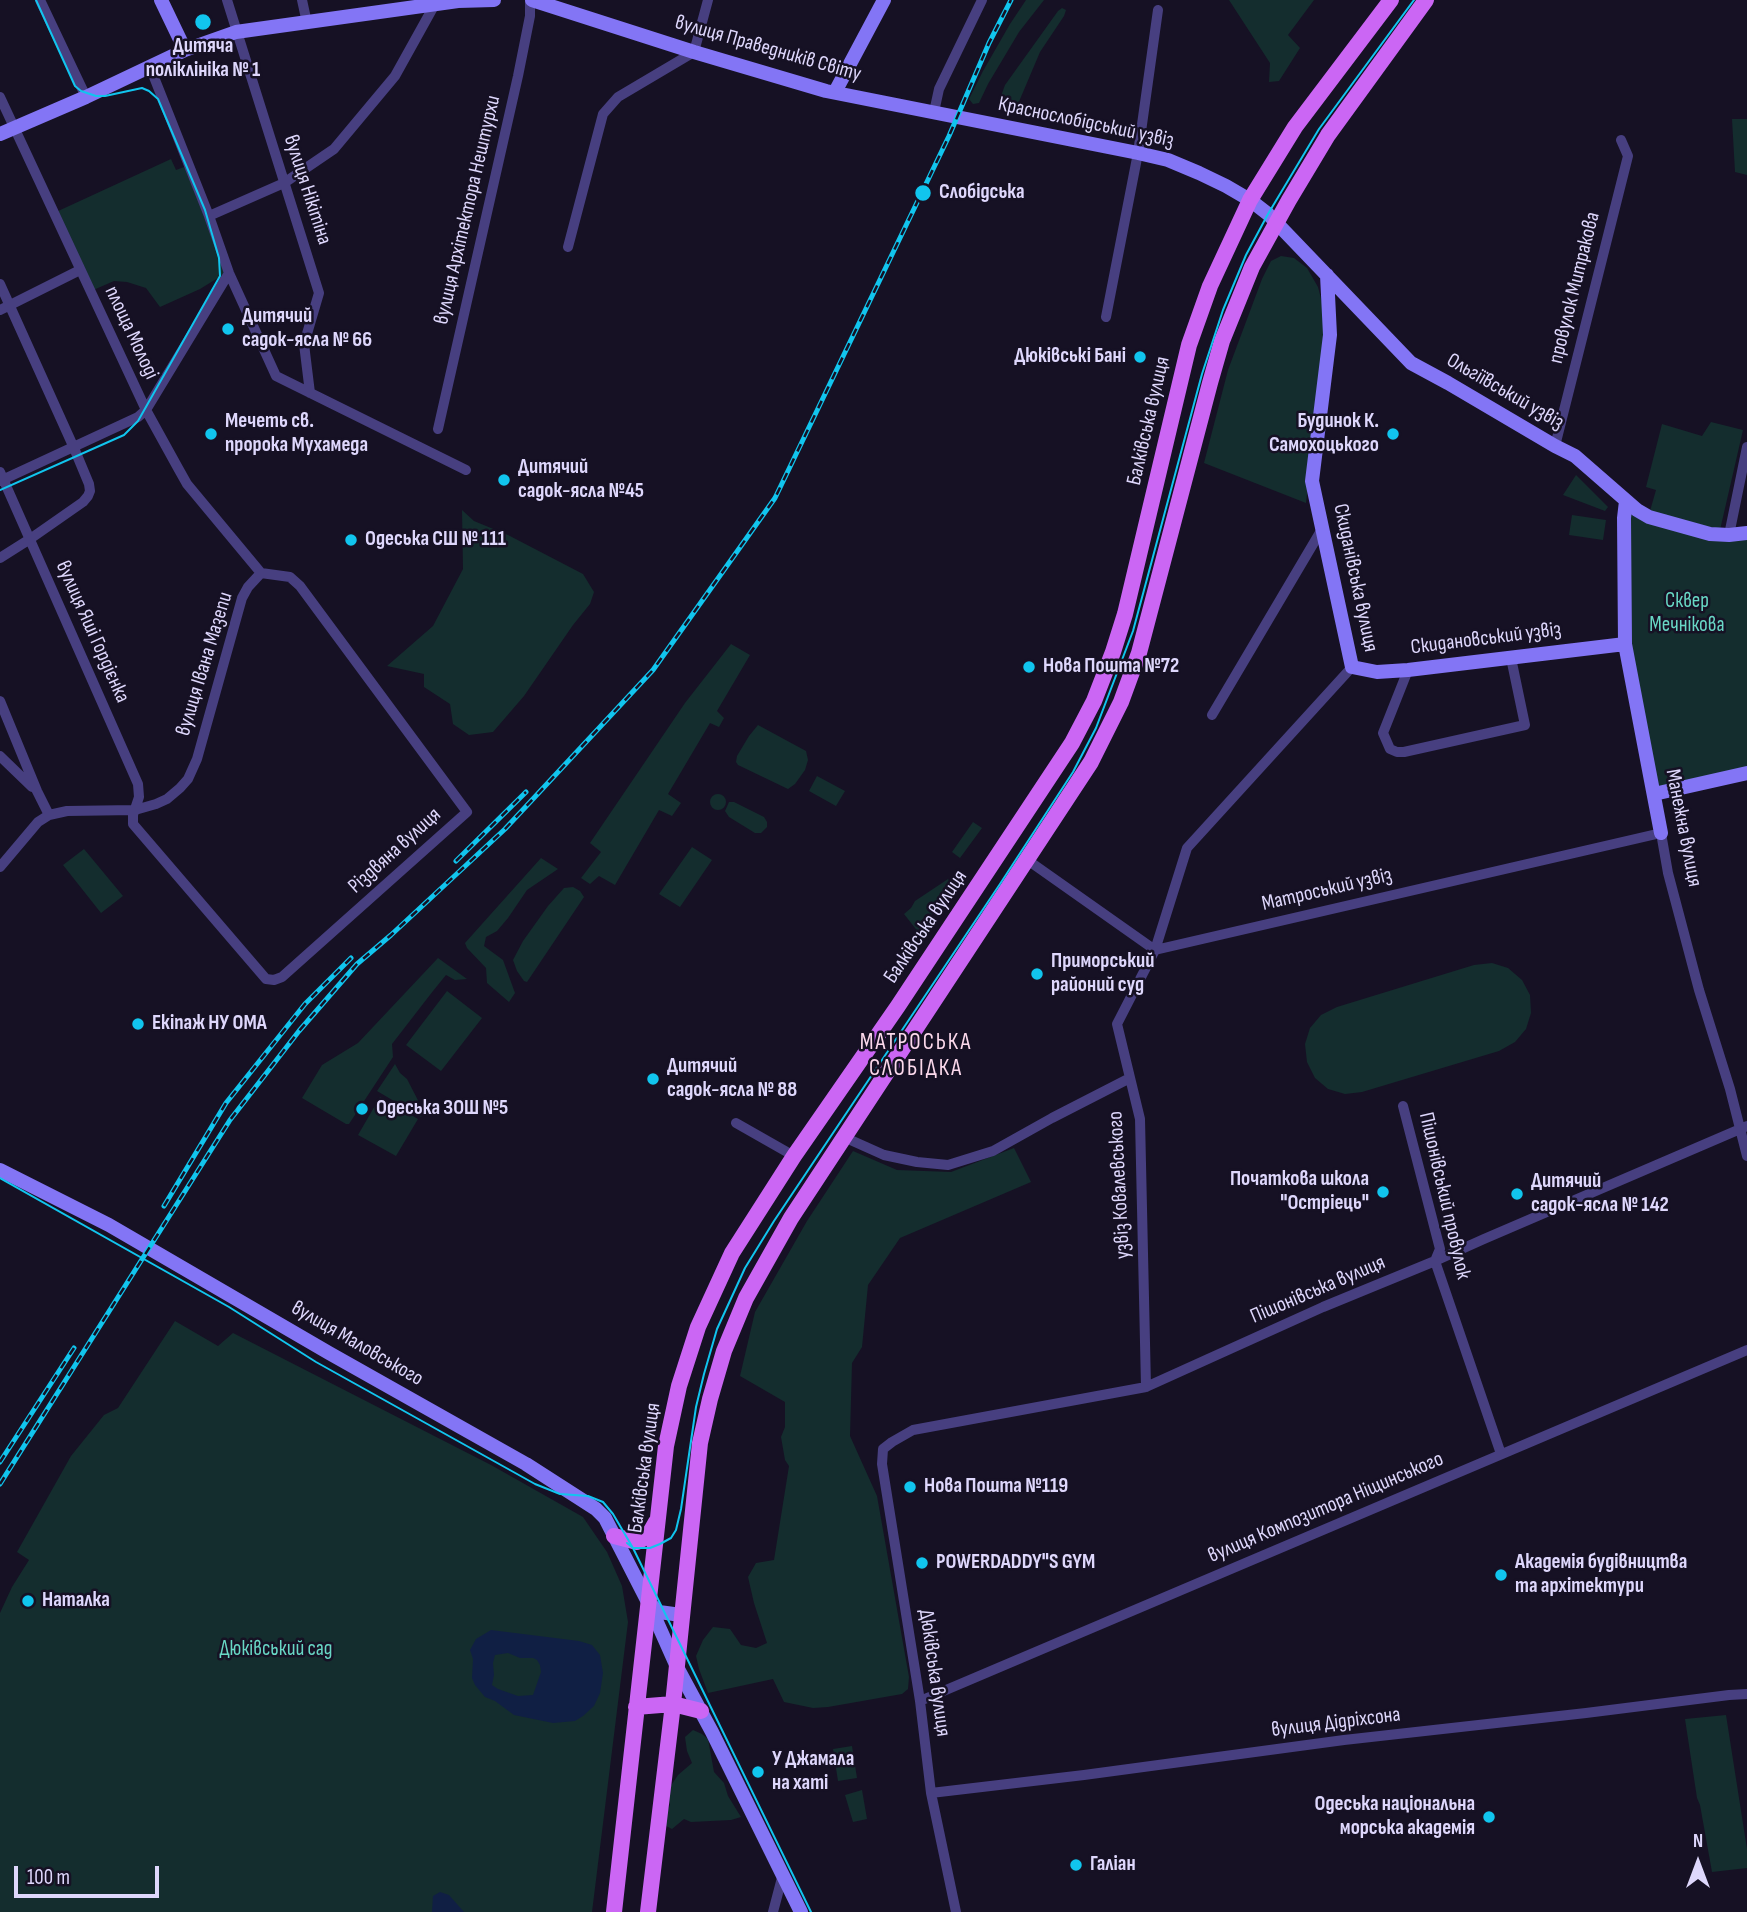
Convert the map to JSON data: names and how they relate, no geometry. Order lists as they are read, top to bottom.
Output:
{
  "streets": {
    "main road": ["Балківська вулиця"],
    "street": [
      "вулиця Праведників Світу",
      "Краснослобідський узвіз",
      "вулиця Нікітіна",
      "вулиця Архітектора Нештурхи",
      "провулок Митракова",
      "площа Молоді",
      "Ольгіївський узвіз",
      "Скиданівська вулиця",
      "вулиця Яші Гордієнка",
      "Скидановський узвіз",
      "вулиця Івана Мазепи",
      "Манежна вулиця",
      "Різдвяна вулиця",
      "Матроський узвіз",
      "узвіз Ковалевського",
      "Пішонівський провулок",
      "Пішонівська вулиця",
      "вулиця Маловського",
      "вулиця Композитора Ніщинського",
      "Дюківська вулиця",
      "вулиця Дідріхсона"
    ]
  },
  "crossings": [
    ["вулиця Праведників Світу", "Краснослобідський узвіз"],
    ["вулиця Праведників Світу", "вулиця Архітектора Нештурхи"],
    ["Краснослобідський узвіз", "Ольгіївський узвіз"],
    ["Краснослобідський узвіз", "Балківська вулиця"],
    ["провулок Митракова", "Ольгіївський узвіз"],
    ["Ольгіївський узвіз", "Скиданівська вулиця"],
    ["Ольгіївський узвіз", "Манежна вулиця"],
    ["Балківська вулиця", "вулиця Маловського"],
    ["Скиданівська вулиця", "Скидановський узвіз"],
    ["Скиданівська вулиця", "Матроський узвіз"],
    ["Скиданівська вулиця", "узвіз Ковалевського"],
    ["вулиця Яші Гордієнка", "вулиця Івана Мазепи"],
    ["вулиця Яші Гордієнка", "Різдвяна вулиця"],
    ["Скидановський узвіз", "Манежна вулиця"],
    ["вулиця Івана Мазепи", "Різдвяна вулиця"],
    ["Манежна вулиця", "Матроський узвіз"],
    ["Манежна вулиця", "Пішонівська вулиця"],
    ["Матроський узвіз", "узвіз Ковалевського"],
    ["узвіз Ковалевського", "Пішонівська вулиця"],
    ["Пішонівський провулок", "Пішонівська вулиця"],
    ["Пішонівський провулок", "вулиця Композитора Ніщинського"],
    ["Пішонівська вулиця", "Дюківська вулиця"],
    ["вулиця Композитора Ніщинського", "Дюківська вулиця"],
    ["Дюківська вулиця", "вулиця Дідріхсона"]
  ],
  "districts": ["МАТРОСЬКА СЛОБІДКА"],
  "parks": ["Сквер Мечнікова", "Дюківський сад"],
  "places": [
    "Дитяча поліклініка № 1",
    "Слобідська",
    "Дитячий садок-ясла № 66",
    "Дюківські Бані",
    "Мечеть св. пророка Мухамеда",
    "Будинок К. Самохоцького",
    "Дитячий садок-ясла №45",
    "Одеська СШ № 111",
    "Нова Пошта №72",
    "Приморський районий суд",
    "Екіпаж НУ ОМА",
    "Дитячий садок-ясла № 88",
    "Одеська ЗОШ №5",
    "Початкова школа \"Остріець\"",
    "Дитячий садок-ясла № 142",
    "Нова Пошта №119",
    "POWERDADDY\"S GYM",
    "Академія будівництва та архітектури",
    "Наталка",
    "У Джамала на хаті",
    "Одеська національна морська академія",
    "Галіан"
  ],
  "scale_bar": "100 m",
  "north": "top"
}
